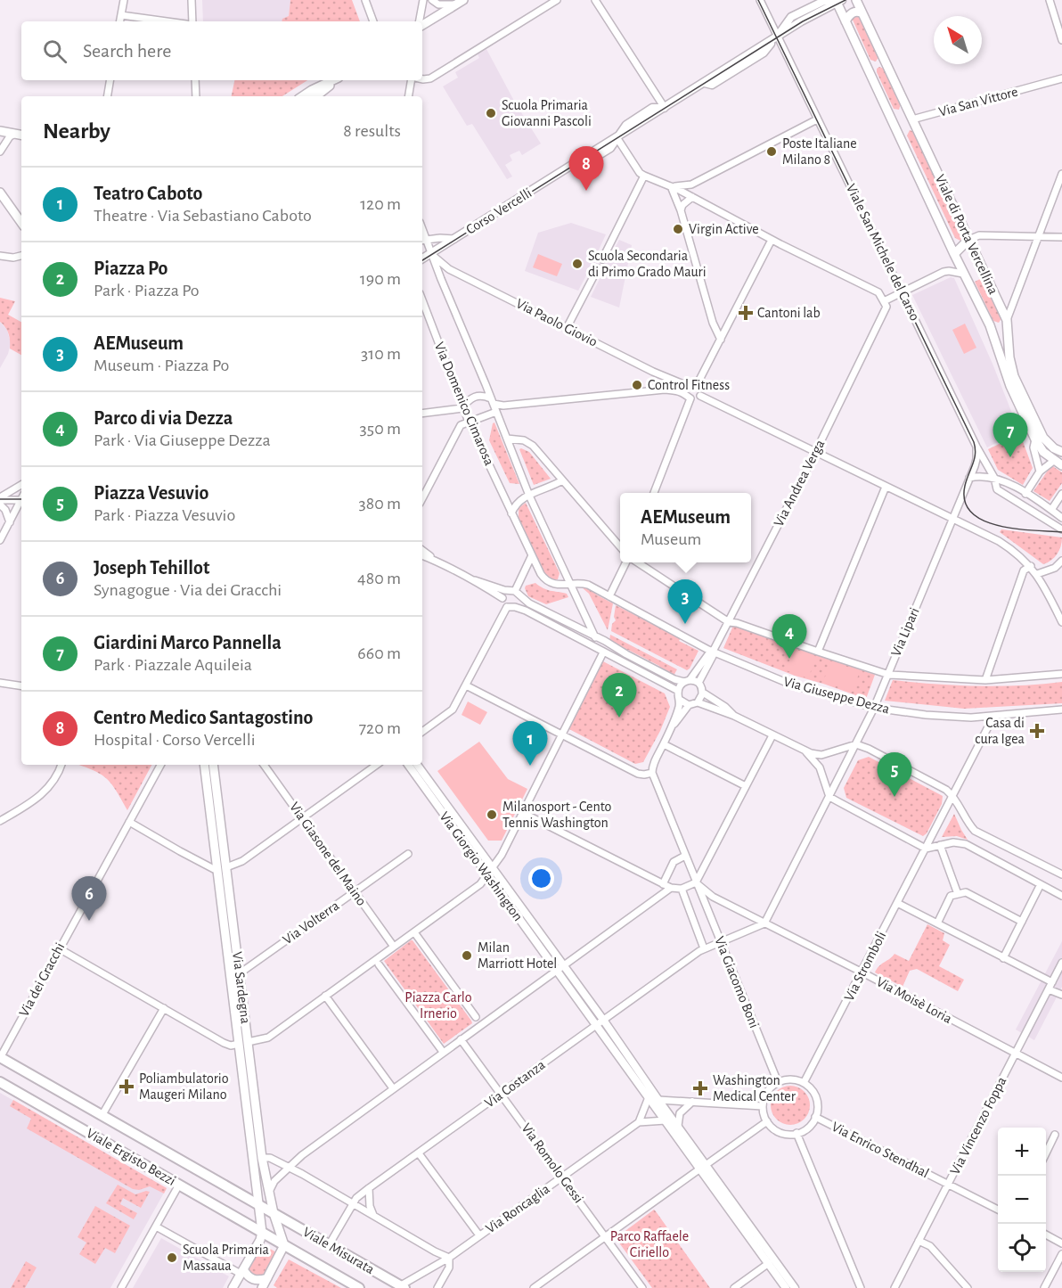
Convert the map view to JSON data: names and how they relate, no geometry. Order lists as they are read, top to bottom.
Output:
{
  "streets": {
    "main road": [
      "Via San Vittore",
      "Viale di Porta Vercellina",
      "Via Sardegna",
      "Viale Ergisto Bezzi",
      "Viale Misurata"
    ],
    "street": [
      "Corso Vercelli",
      "Viale San Michele del Carso",
      "Via Paolo Giovio",
      "Via Domenico Cimarosa",
      "Via Andrea Verga",
      "Via Lipari",
      "Via Giuseppe Dezza",
      "Via Giasone del Maino",
      "Via Giorgio Washington",
      "Via Volterra",
      "Via Stromboli",
      "Via dei Gracchi",
      "Via Giacomo Boni",
      "Via Moisè Loria",
      "Via Costanza",
      "Via Vincenzo Foppa",
      "Via Enrico Stendhal",
      "Via Romolo Gessi",
      "Via Roncaglia"
    ]
  },
  "crossings": [
    ["Via San Vittore", "Viale di Porta Vercellina"],
    ["Corso Vercelli", "Viale di Porta Vercellina"],
    ["Corso Vercelli", "Viale San Michele del Carso"],
    ["Corso Vercelli", "Via Paolo Giovio"],
    ["Corso Vercelli", "Via Domenico Cimarosa"],
    ["Viale San Michele del Carso", "Via Lipari"],
    ["Via Paolo Giovio", "Via Domenico Cimarosa"],
    ["Via Domenico Cimarosa", "Via Giuseppe Dezza"],
    ["Via Andrea Verga", "Via Giuseppe Dezza"],
    ["Via Lipari", "Via Giuseppe Dezza"],
    ["Via Lipari", "Via Moisè Loria"],
    ["Via Lipari", "Via Costanza"],
    ["Via Giuseppe Dezza", "Via Stromboli"],
    ["Via Giasone del Maino", "Via Volterra"],
    ["Via Giorgio Washington", "Via Costanza"],
    ["Via Volterra", "Via Sardegna"],
    ["Via Stromboli", "Via Giacomo Boni"],
    ["Via Stromboli", "Via Moisè Loria"],
    ["Via Stromboli", "Via Enrico Stendhal"],
    ["Via dei Gracchi", "Viale Ergisto Bezzi"],
    ["Via Giacomo Boni", "Via Costanza"],
    ["Via Giacomo Boni", "Via Enrico Stendhal"],
    ["Via Sardegna", "Viale Ergisto Bezzi"],
    ["Via Sardegna", "Viale Misurata"],
    ["Via Moisè Loria", "Via Costanza"],
    ["Via Moisè Loria", "Via Vincenzo Foppa"],
    ["Via Costanza", "Via Romolo Gessi"],
    ["Via Costanza", "Viale Misurata"],
    ["Via Vincenzo Foppa", "Via Enrico Stendhal"],
    ["Viale Ergisto Bezzi", "Viale Misurata"],
    ["Via Romolo Gessi", "Via Roncaglia"],
    ["Via Roncaglia", "Viale Misurata"]
  ],
  "parks": ["Piazza Carlo Irnerio", "Parco Raffaele Ciriello"],
  "places": {
    "other": [
      "Scuola Primaria Giovanni Pascoli",
      "Poste Italiane Milano 8",
      "Virgin Active",
      "Scuola Secondaria di Primo Grado Mauri",
      "Control Fitness",
      "Milanosport - Cento Tennis Washington",
      "Milan Marriott Hotel",
      "Scuola Primaria Massaua"
    ],
    "health": [
      "Cantoni lab",
      "Casa di cura Igea",
      "Poliambulatorio Maugeri Milano",
      "Washington Medical Center"
    ]
  },
  "north": "top left",
  "page": {
    "search": "Search here",
    "heading": ["Nearby", "8 results"],
    "pins": [
      "8",
      "7",
      "3",
      "4",
      "2",
      "1",
      "5",
      "6"
    ],
    "list": [
      {
        "mark": "1",
        "name": "Teatro Caboto",
        "note": "Theatre · Via Sebastiano Caboto",
        "value": "120 m"
      },
      {
        "mark": "2",
        "name": "Piazza Po",
        "note": "Park · Piazza Po",
        "value": "190 m"
      },
      {
        "mark": "3",
        "name": "AEMuseum",
        "note": "Museum · Piazza Po",
        "value": "310 m"
      },
      {
        "mark": "4",
        "name": "Parco di via Dezza",
        "note": "Park · Via Giuseppe Dezza",
        "value": "350 m"
      },
      {
        "mark": "5",
        "name": "Piazza Vesuvio",
        "note": "Park · Piazza Vesuvio",
        "value": "380 m"
      },
      {
        "mark": "6",
        "name": "Joseph Tehillot",
        "note": "Synagogue · Via dei Gracchi",
        "value": "480 m"
      },
      {
        "mark": "7",
        "name": "Giardini Marco Pannella",
        "note": "Park · Piazzale Aquileia",
        "value": "660 m"
      },
      {
        "mark": "8",
        "name": "Centro Medico Santagostino",
        "note": "Hospital · Corso Vercelli",
        "value": "720 m"
      }
    ],
    "popup": ["AEMuseum", "Museum"],
    "map_buttons": ["+", "−"]
  }
}
